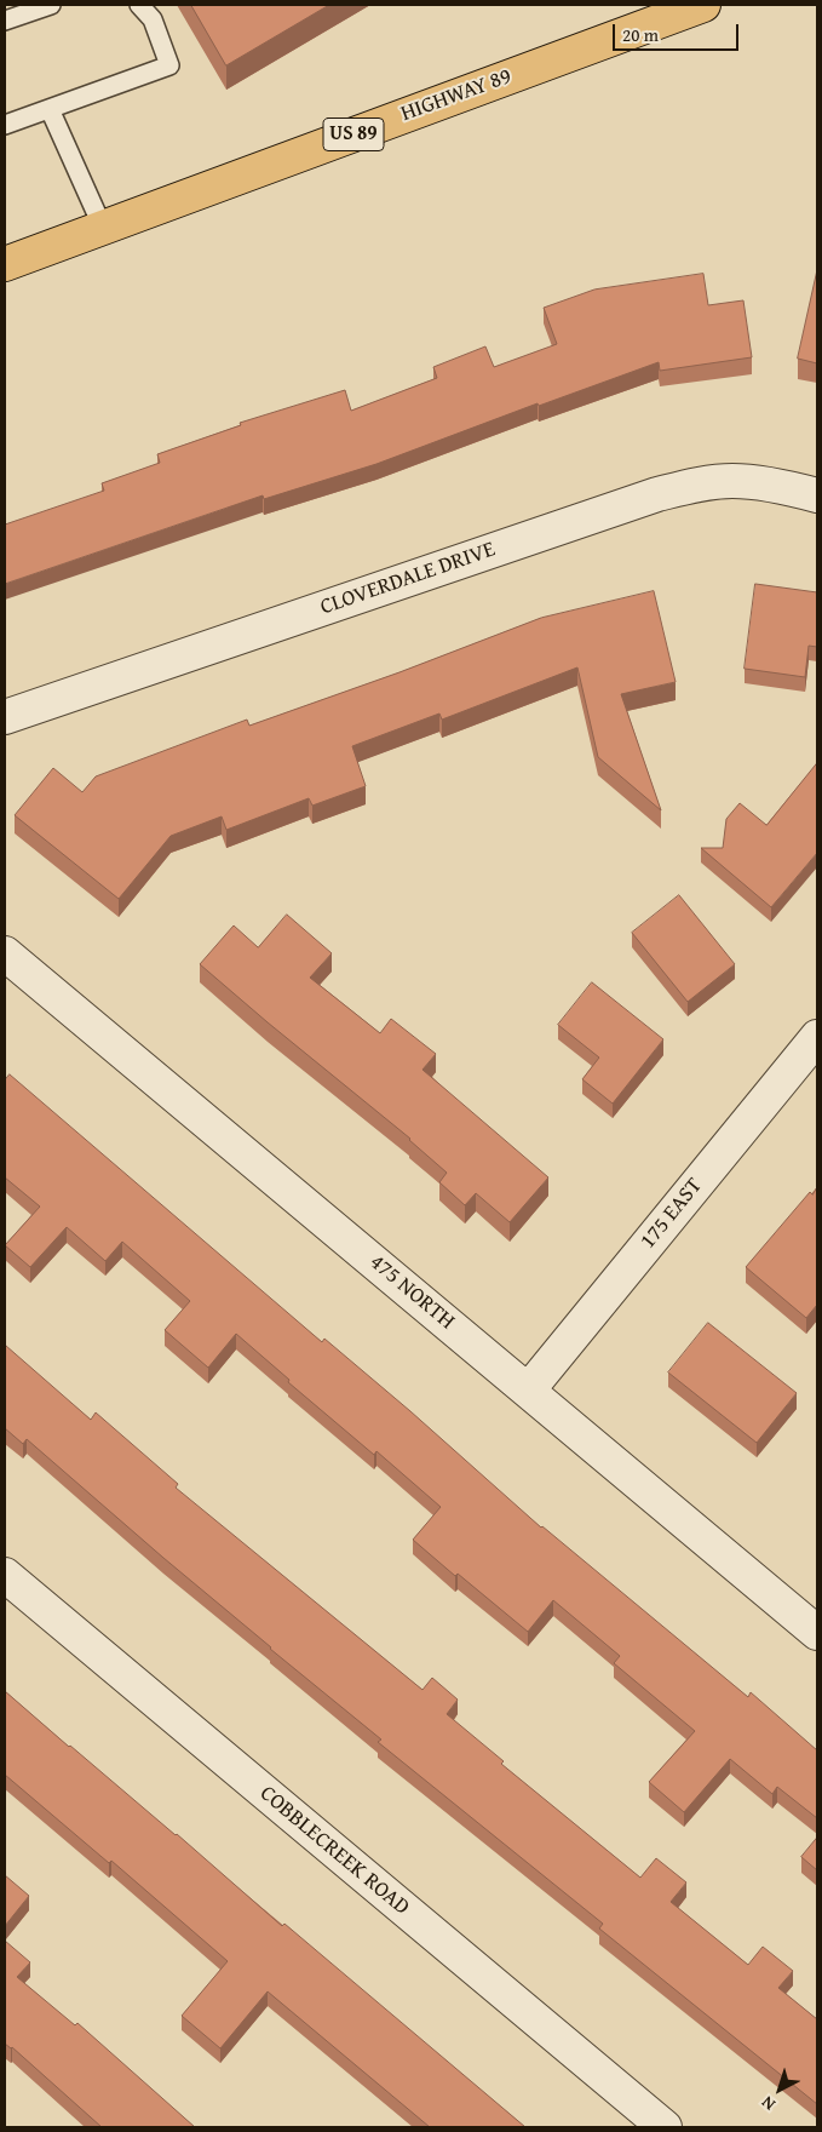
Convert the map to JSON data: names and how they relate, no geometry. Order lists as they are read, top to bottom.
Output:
{
  "streets": {
    "main road": ["HIGHWAY 89", "US 89"],
    "street": [
      "CLOVERDALE DRIVE",
      "175 EAST",
      "475 NORTH",
      "COBBLECREEK ROAD"
    ]
  },
  "crossings": [
    ["175 EAST", "475 NORTH"]
  ],
  "scale_bar": "20 m",
  "north": "bottom left"
}
